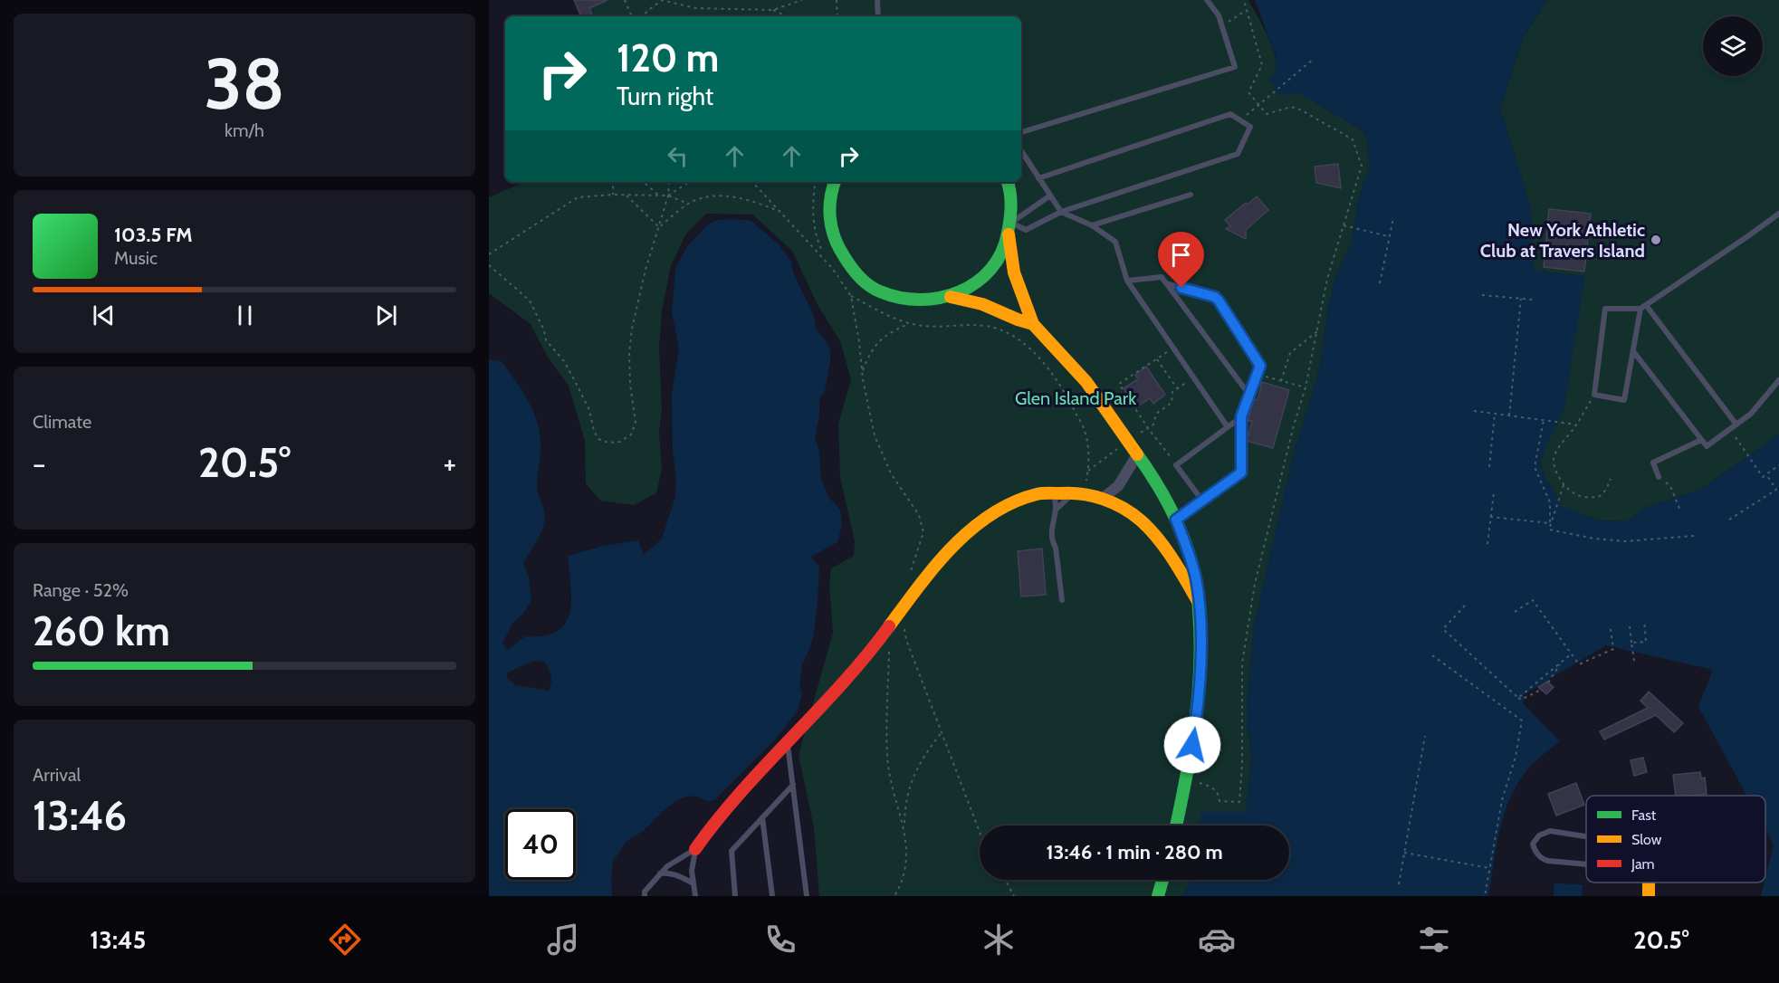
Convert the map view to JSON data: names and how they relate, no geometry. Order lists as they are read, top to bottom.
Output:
{
  "parks": ["Glen Island Park"],
  "places": ["New York Athletic Club at Travers Island"],
  "legend": ["Fast", "Slow", "Jam"],
  "page": {
    "tile": [
      ["38", "km/h"],
      "Climate",
      ["Range · 52%", "260 km"],
      ["Arrival", "13:46"]
    ],
    "turn": ["120 m", "Turn right"],
    "song": ["103.5 FM", "Music"],
    "heat": ["−", "20.5°", "+"],
    "limit": "40",
    "trip": "13:46 · 1 min · 280 m",
    "tabs": ["13:45", "20.5°"]
  }
}
